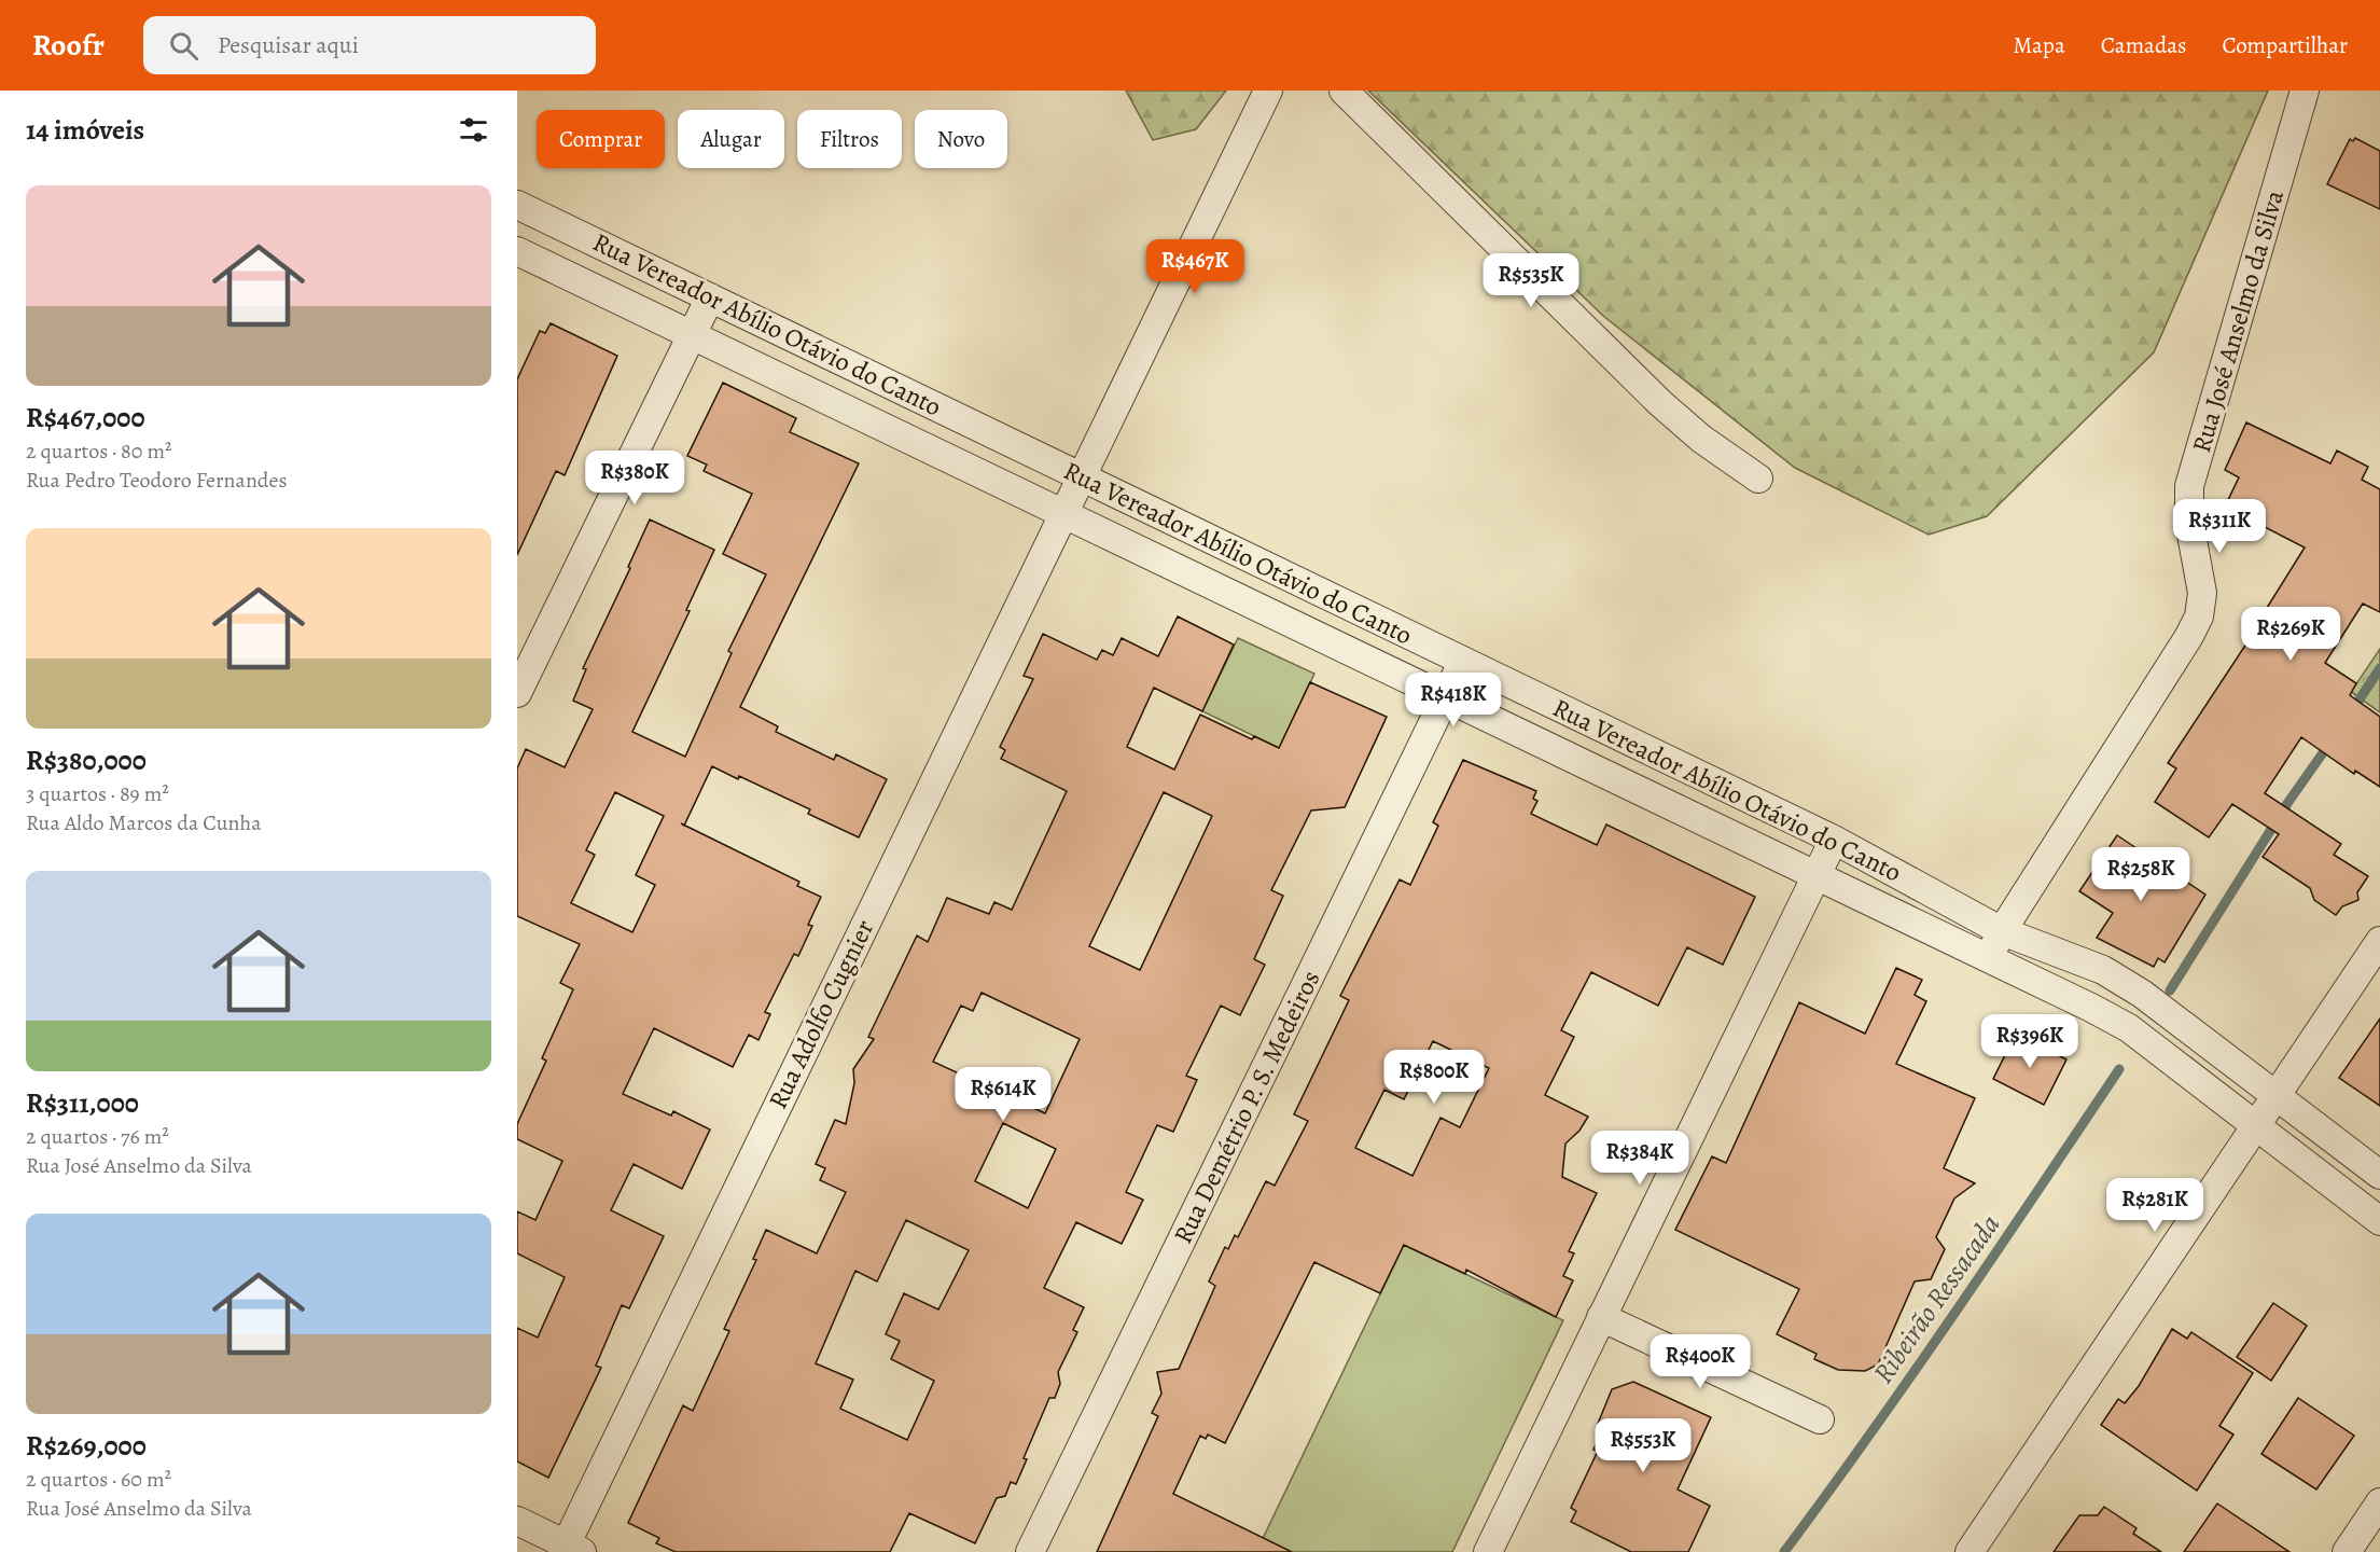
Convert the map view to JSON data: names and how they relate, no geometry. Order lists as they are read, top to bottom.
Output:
{
  "streets": {
    "street": [
      "Rua José Anselmo da Silva",
      "Rua Vereador Abílio Otávio do Canto",
      "Rua Adolfo Cugnier",
      "Rua Demétrio P. S. Medeiros"
    ]
  },
  "crossings": [
    ["Rua José Anselmo da Silva", "Rua Vereador Abílio Otávio do Canto"],
    ["Rua Vereador Abílio Otávio do Canto", "Rua Adolfo Cugnier"],
    ["Rua Vereador Abílio Otávio do Canto", "Rua Demétrio P. S. Medeiros"]
  ],
  "water": ["Ribeirão Ressacada"],
  "page": {
    "header": "Roofr",
    "search": "Pesquisar aqui",
    "nav": ["Mapa", "Camadas", "Compartilhar"],
    "heading": "14 imóveis",
    "chip": [
      "Comprar",
      "Alugar",
      "Filtros",
      "Novo"
    ],
    "list": [
      {
        "name": "R$467,000",
        "note": "2 quartos · 80 m² · Rua Pedro Teodoro Fernandes"
      },
      {
        "name": "R$380,000",
        "note": "3 quartos · 89 m² · Rua Aldo Marcos da Cunha"
      },
      {
        "name": "R$311,000",
        "note": "2 quartos · 76 m² · Rua José Anselmo da Silva"
      },
      {
        "name": "R$269,000",
        "note": "2 quartos · 60 m² · Rua José Anselmo da Silva"
      }
    ],
    "price": [
      "R$467K",
      "R$535K",
      "R$380K",
      "R$311K",
      "R$269K",
      "R$418K",
      "R$258K",
      "R$396K",
      "R$800K",
      "R$614K",
      "R$384K",
      "R$281K",
      "R$400K",
      "R$553K"
    ]
  }
}
